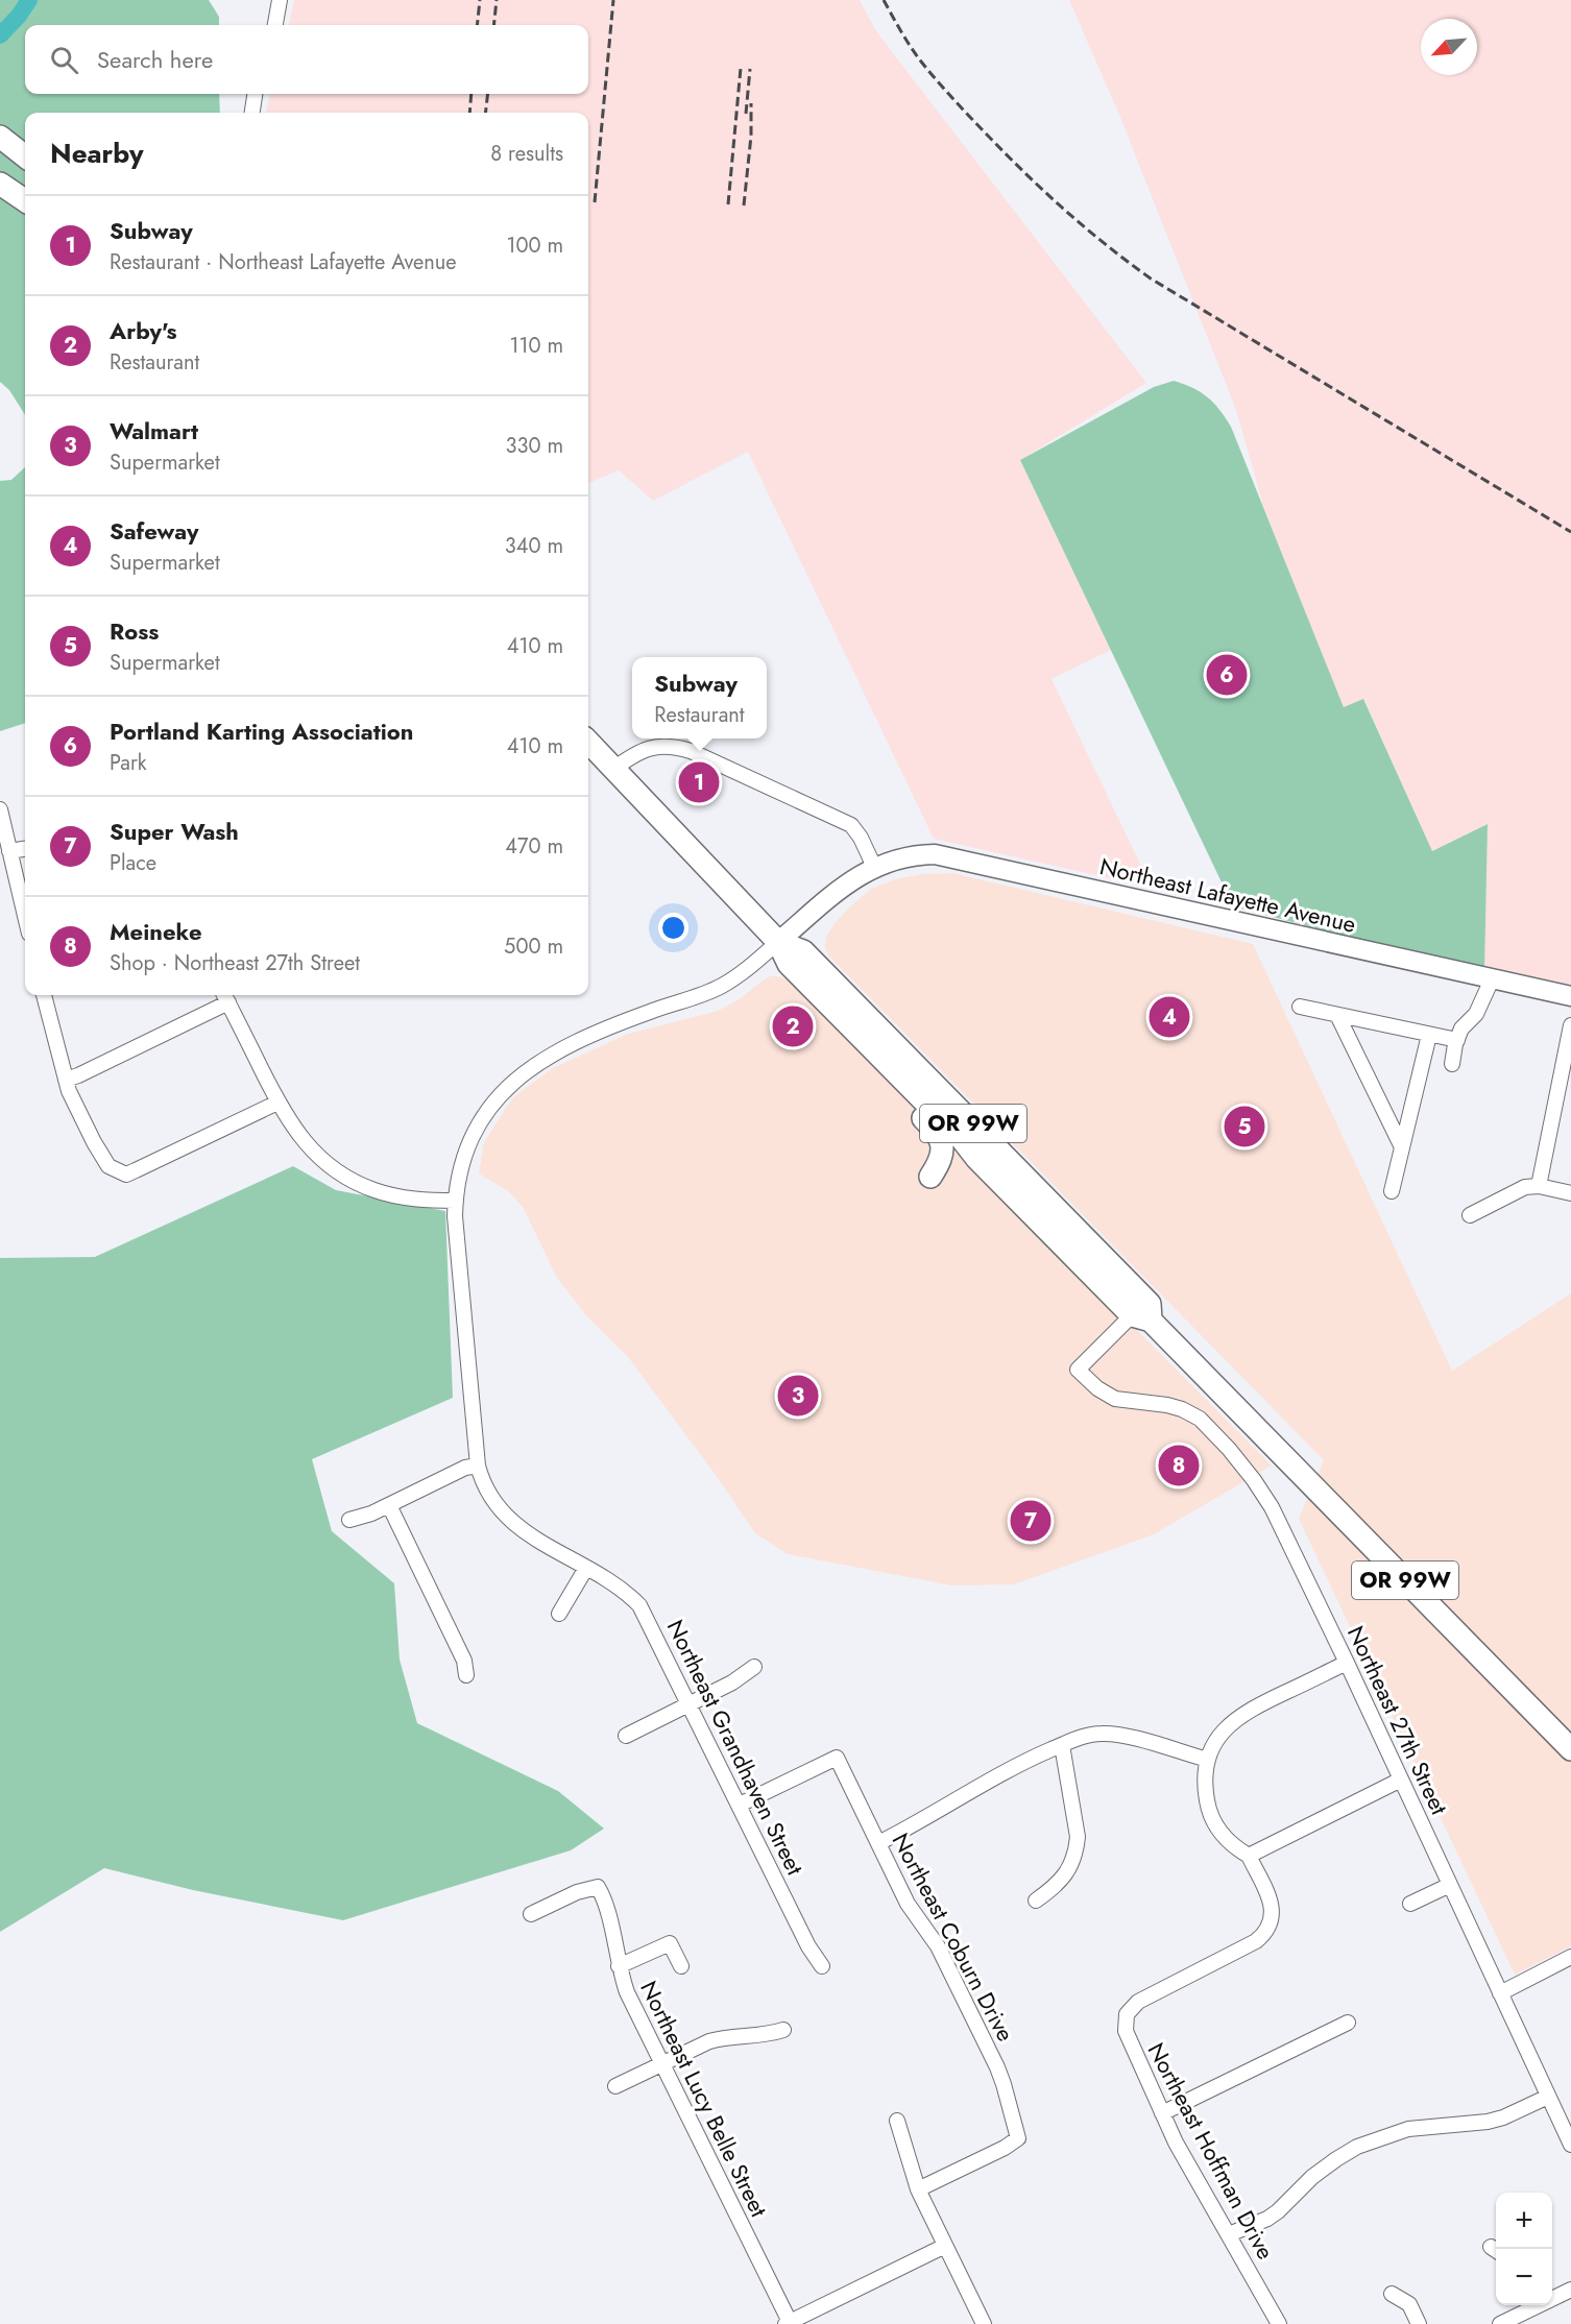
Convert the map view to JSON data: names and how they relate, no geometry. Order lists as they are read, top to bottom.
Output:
{
  "streets": {
    "highway": ["OR 99W"],
    "main road": ["Northeast Lafayette Avenue"],
    "street": [
      "Northeast 27th Street",
      "Northeast Grandhaven Street",
      "Northeast Coburn Drive",
      "Northeast Lucy Belle Street",
      "Northeast Hoffman Drive"
    ]
  },
  "crossings": [
    ["Northeast Lafayette Avenue", "OR 99W"],
    ["Northeast Lafayette Avenue", "Northeast Grandhaven Street"],
    ["OR 99W", "Northeast 27th Street"],
    ["OR 99W", "Northeast Grandhaven Street"],
    ["Northeast Grandhaven Street", "Northeast Coburn Drive"]
  ],
  "north": "bottom left",
  "page": {
    "search": "Search here",
    "heading": ["Nearby", "8 results"],
    "list": [
      {
        "mark": "1",
        "name": "Subway",
        "note": "Restaurant · Northeast Lafayette Avenue",
        "value": "100 m"
      },
      {
        "mark": "2",
        "name": "Arby's",
        "note": "Restaurant",
        "value": "110 m"
      },
      {
        "mark": "3",
        "name": "Walmart",
        "note": "Supermarket",
        "value": "330 m"
      },
      {
        "mark": "4",
        "name": "Safeway",
        "note": "Supermarket",
        "value": "340 m"
      },
      {
        "mark": "5",
        "name": "Ross",
        "note": "Supermarket",
        "value": "410 m"
      },
      {
        "mark": "6",
        "name": "Portland Karting Association",
        "note": "Park",
        "value": "410 m"
      },
      {
        "mark": "7",
        "name": "Super Wash",
        "note": "Place",
        "value": "470 m"
      },
      {
        "mark": "8",
        "name": "Meineke",
        "note": "Shop · Northeast 27th Street",
        "value": "500 m"
      }
    ],
    "pins": [
      "6",
      "1",
      "4",
      "2",
      "5",
      "3",
      "8",
      "7"
    ],
    "popup": ["Subway", "Restaurant"],
    "map_buttons": ["+", "−"]
  }
}
